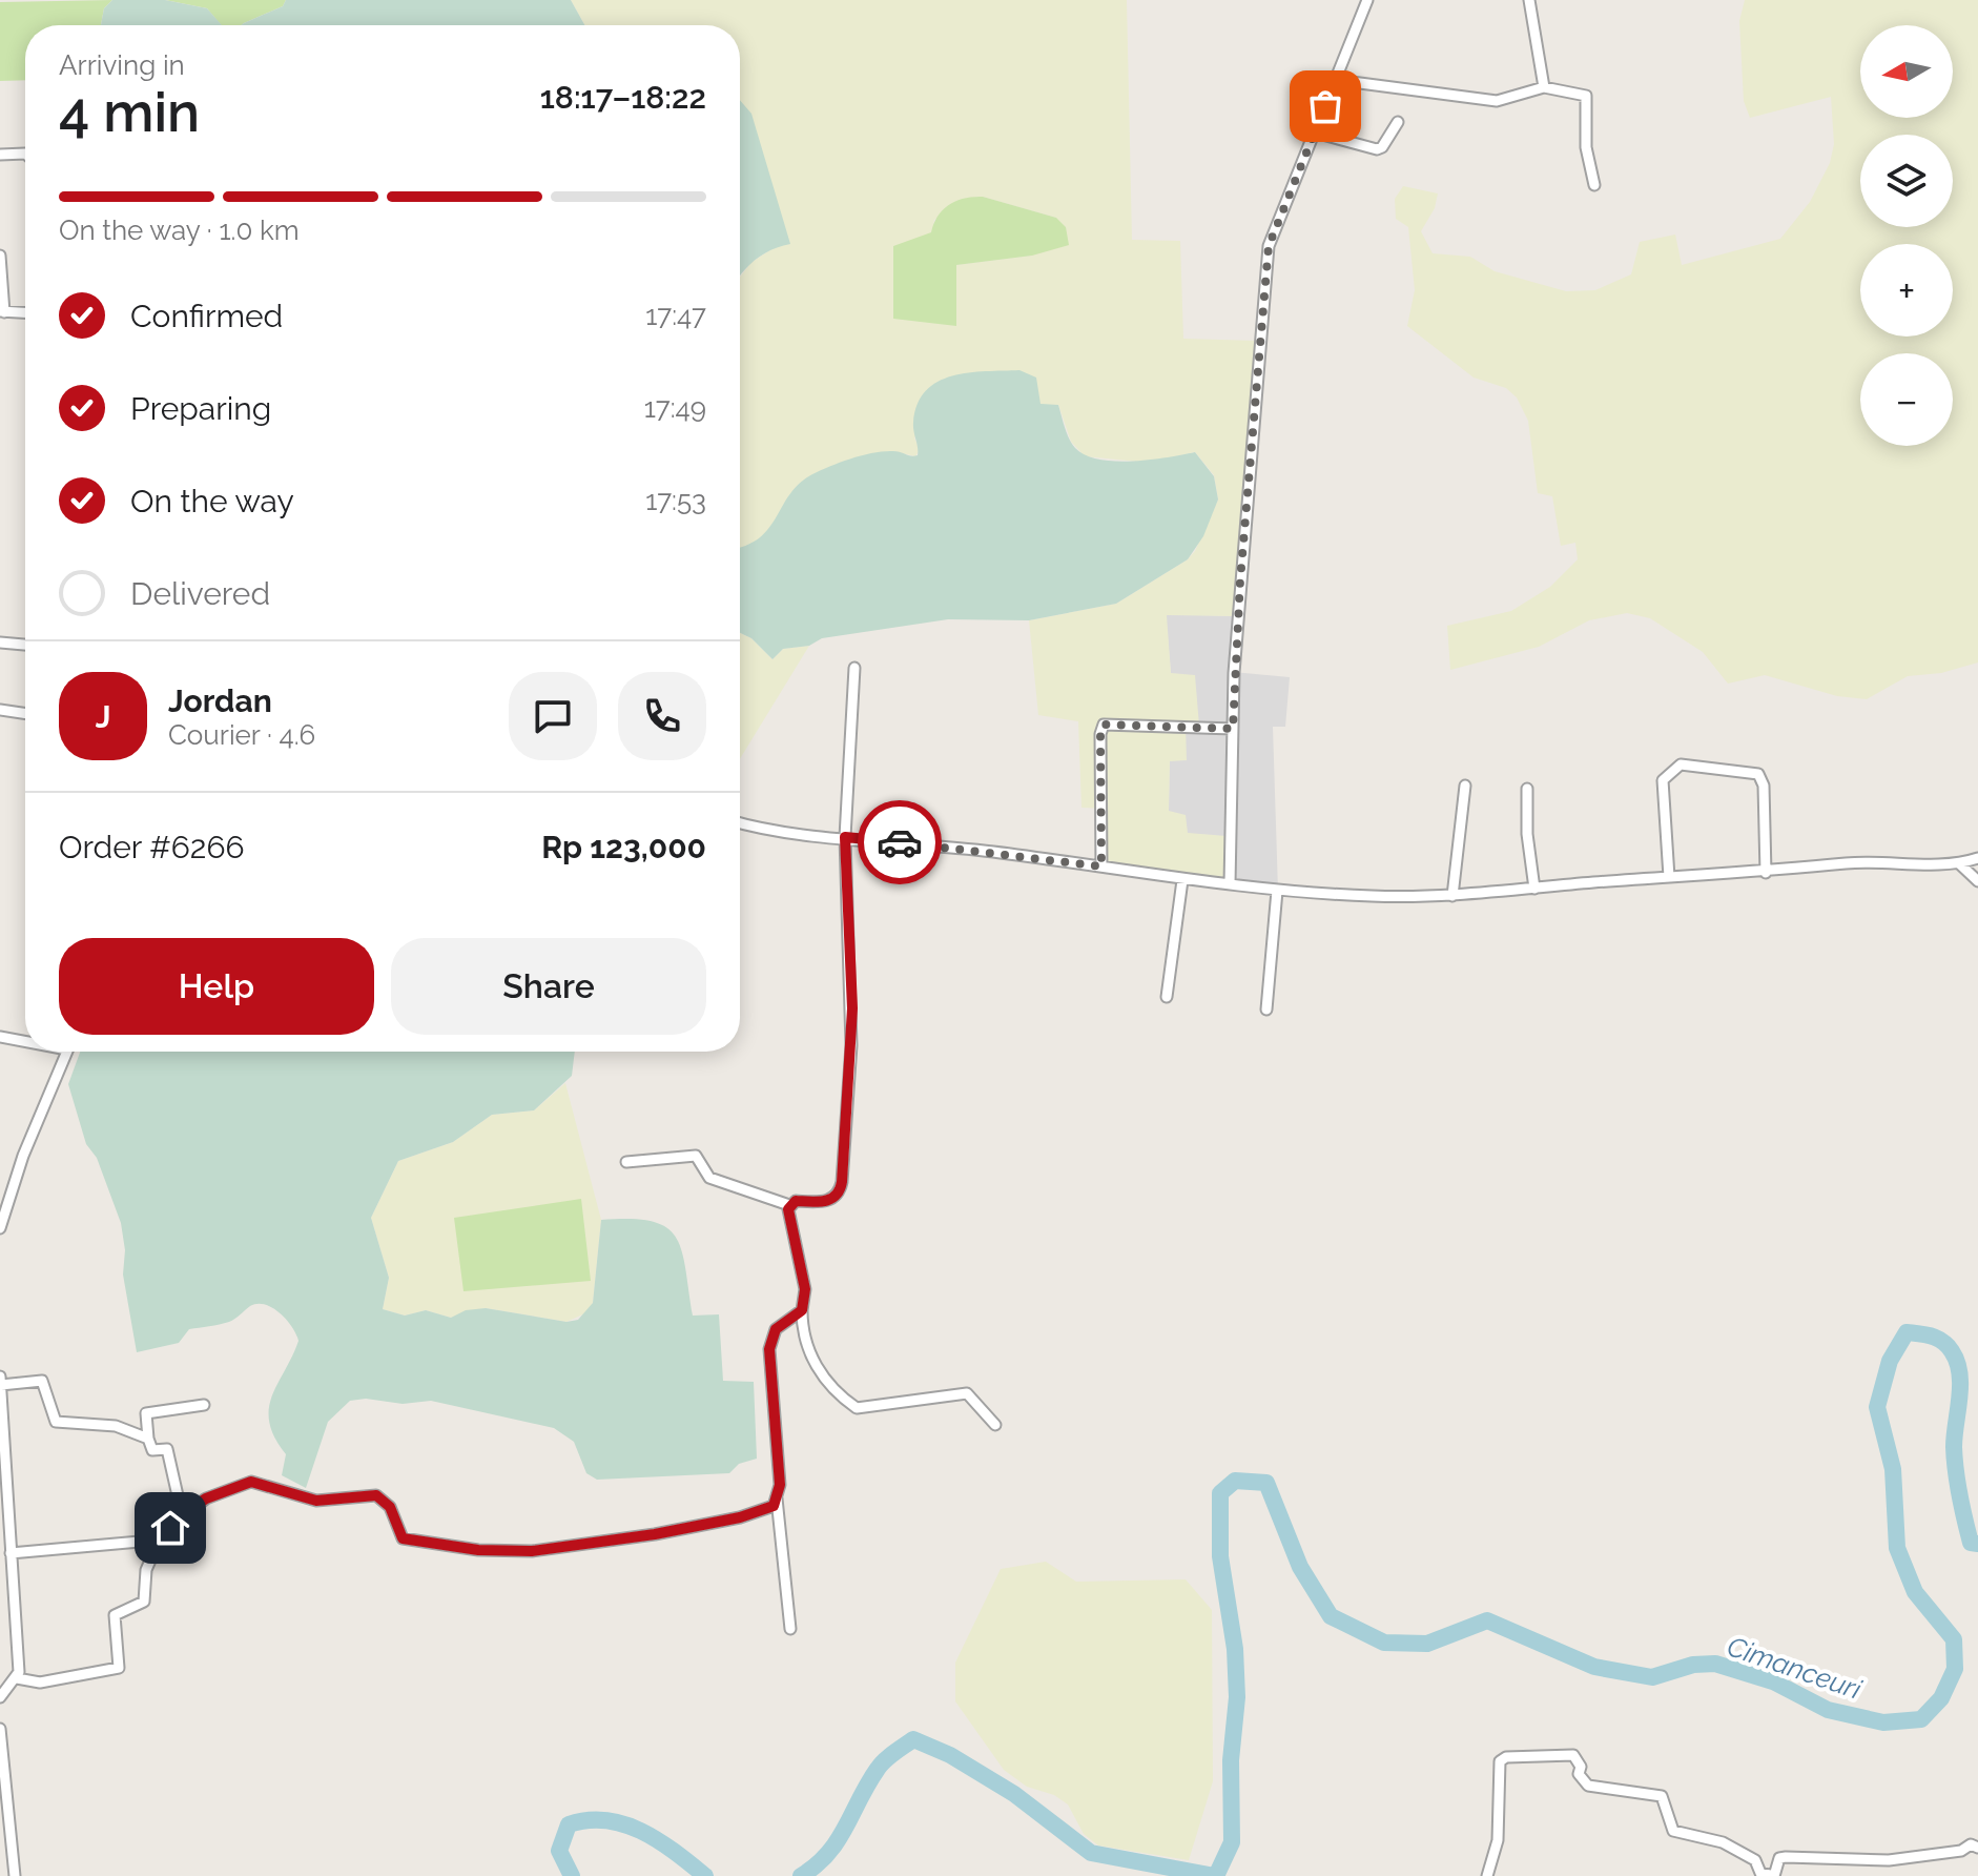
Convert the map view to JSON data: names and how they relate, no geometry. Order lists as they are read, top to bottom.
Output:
{
  "water": ["Cimanceuri"],
  "north": "left",
  "page": {
    "map_buttons": ["+", "−"],
    "heading": ["4 min", "Arriving in", "18:17–18:22"],
    "panel": [
      "Jordan",
      "Courier · 4.6",
      "Order #6266",
      "Rp 123,000"
    ],
    "bar": "On the way · 1.0 km",
    "list": [
      ["Confirmed", "17:47"],
      ["Preparing", "17:49"],
      ["On the way", "17:53"],
      "Delivered"
    ],
    "round": "J",
    "buttons": ["Help", "Share"]
  }
}
